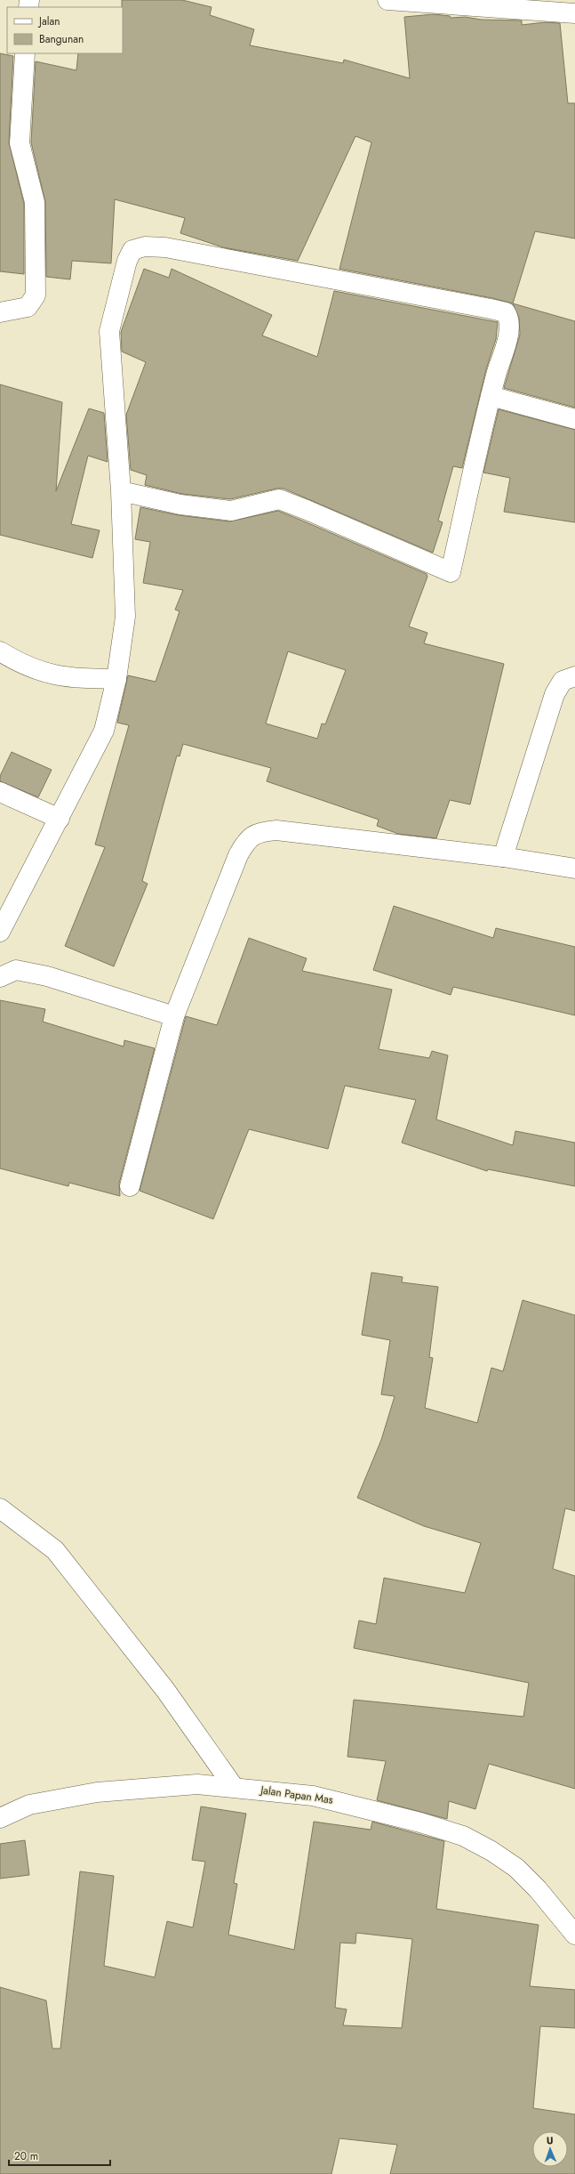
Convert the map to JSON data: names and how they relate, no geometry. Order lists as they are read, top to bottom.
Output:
{
  "streets": {
    "street": ["Jalan Papan Mas"]
  },
  "legend": ["Jalan", "Bangunan"],
  "scale_bar": "20 m",
  "north": "top"
}
